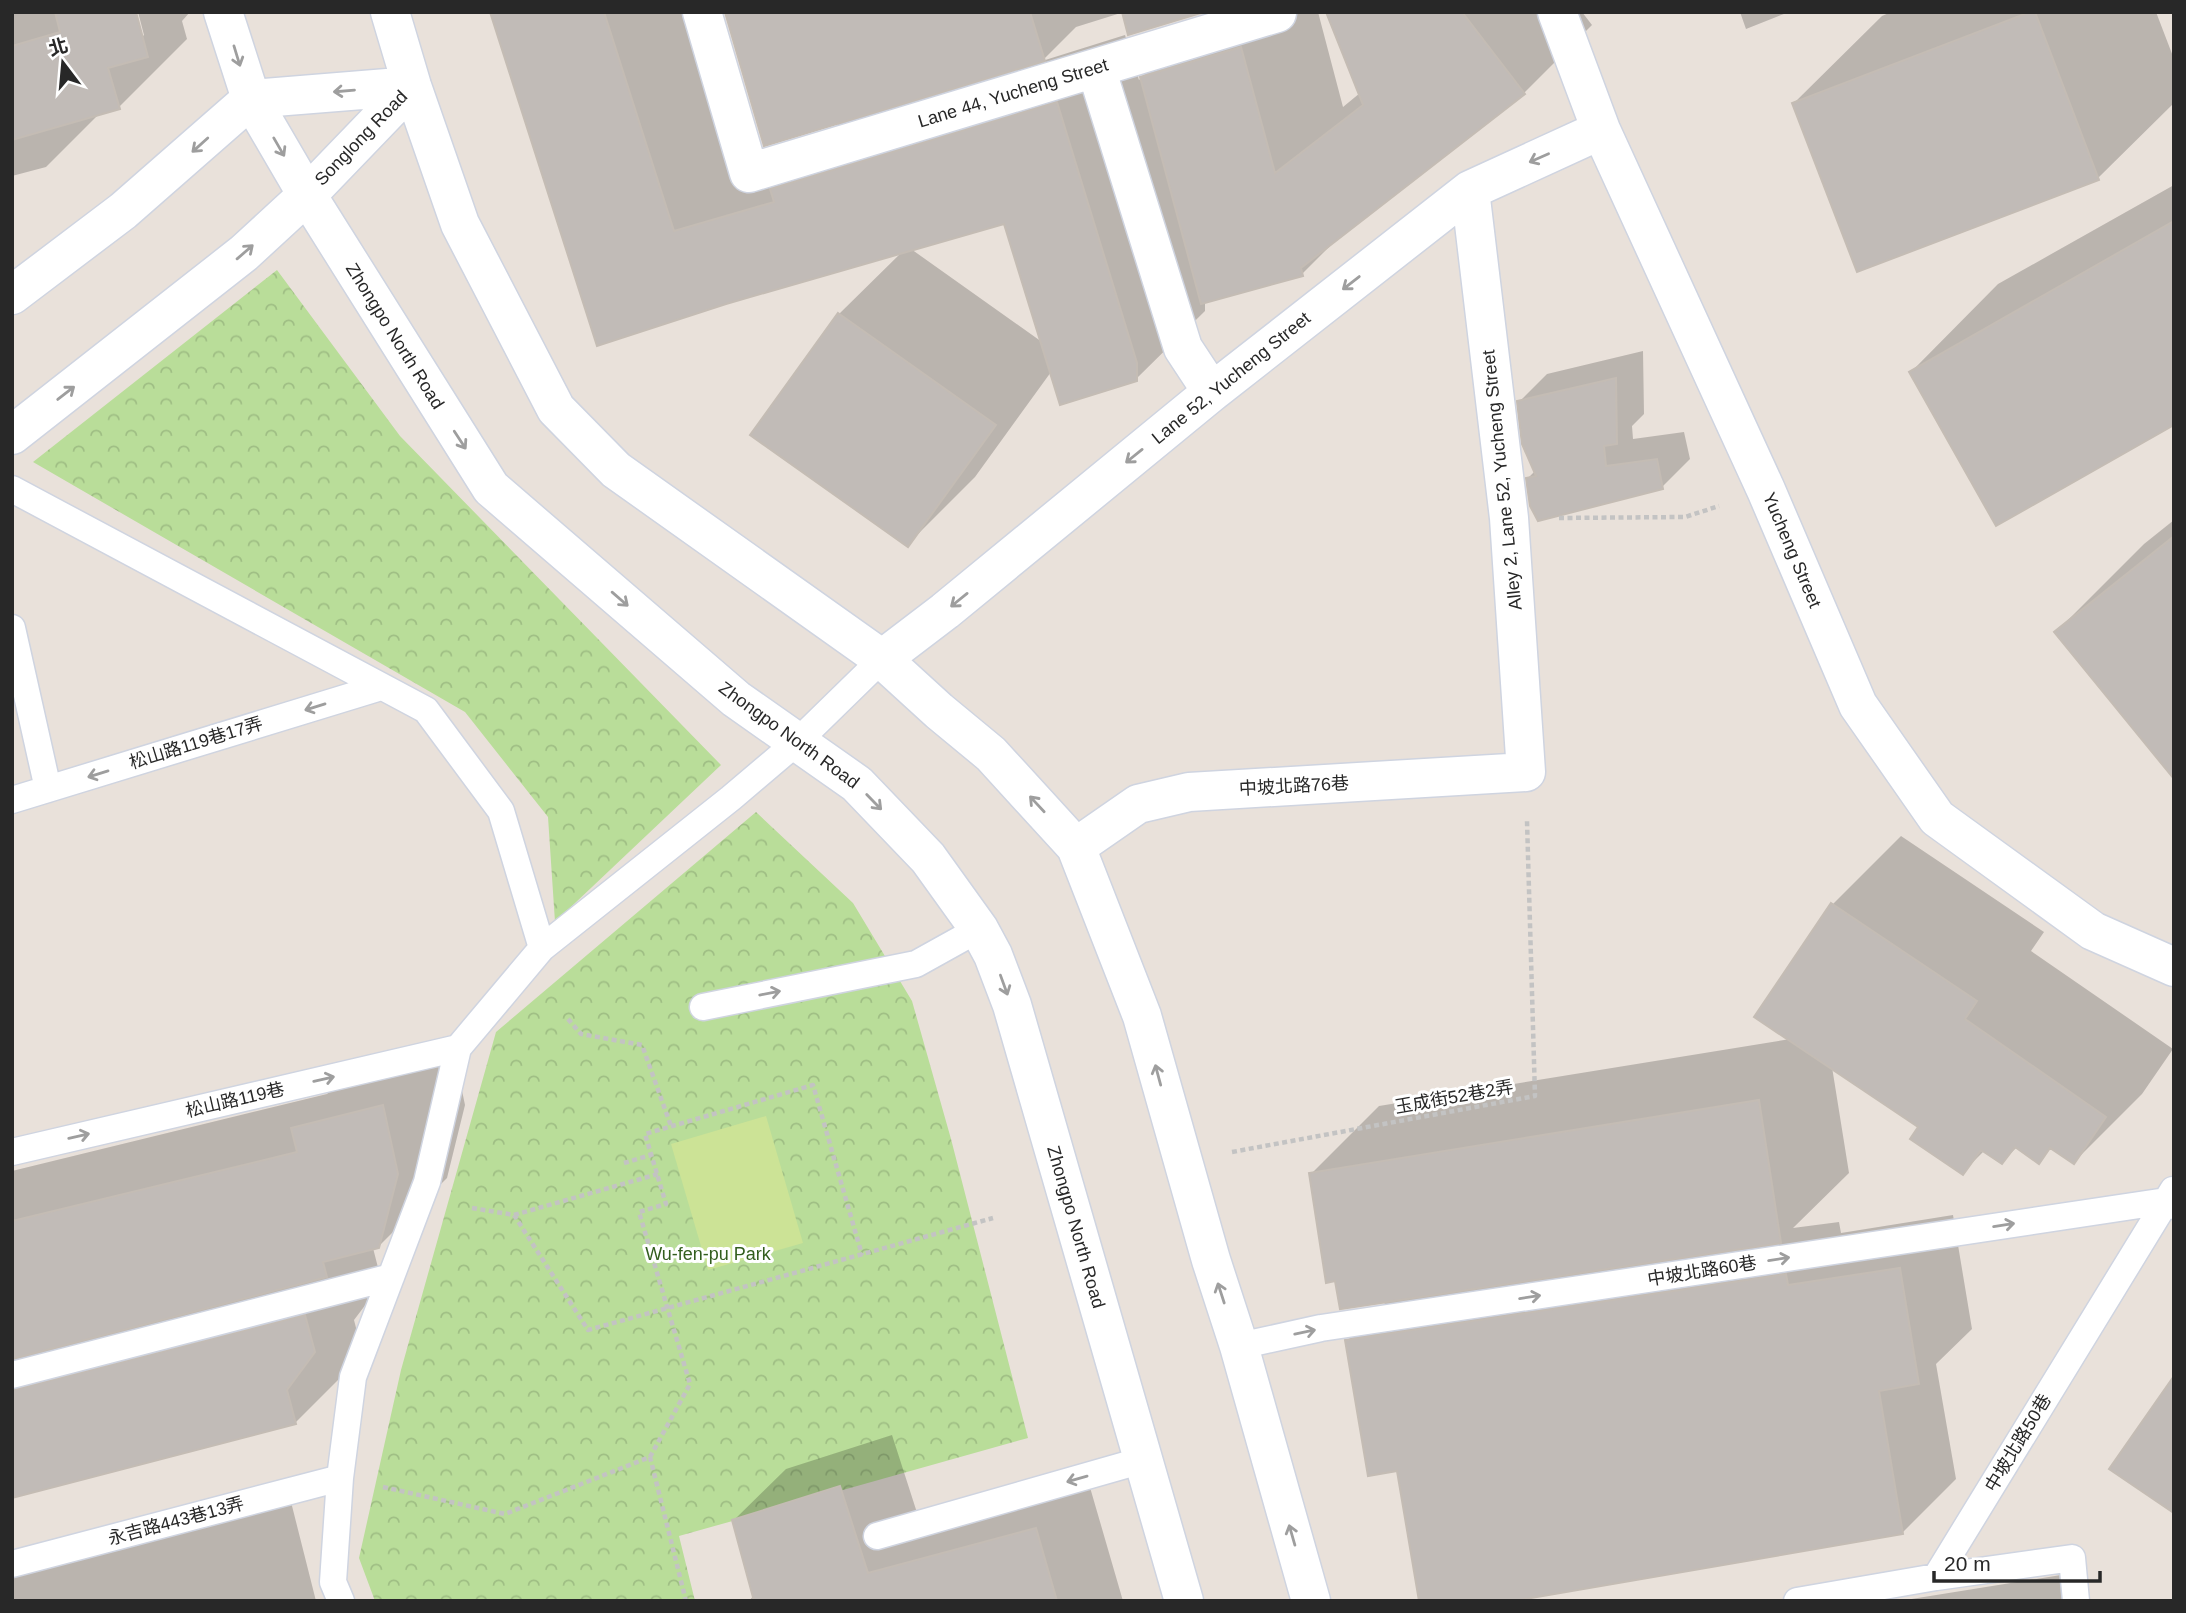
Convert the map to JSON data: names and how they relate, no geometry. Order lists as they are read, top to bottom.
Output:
{
  "streets": {
    "street": [
      "Lane 44, Yucheng Street",
      "Songlong Road",
      "Zhongpo North Road",
      "Lane 52, Yucheng Street",
      "Alley 2, Lane 52, Yucheng Street",
      "Yucheng Street",
      "中坡北路76巷"
    ],
    "lane": [
      "松山路119巷17弄",
      "松山路119巷",
      "中坡北路60巷",
      "中坡北路50巷",
      "永吉路443巷13弄"
    ],
    "path": ["玉成街52巷2弄"]
  },
  "crossings": [
    ["Songlong Road", "Zhongpo North Road"],
    ["Lane 52, Yucheng Street", "Alley 2, Lane 52, Yucheng Street"],
    ["Lane 52, Yucheng Street", "Yucheng Street"],
    ["Alley 2, Lane 52, Yucheng Street", "中坡北路76巷"],
    ["Alley 2, Lane 52, Yucheng Street", "玉成街52巷2弄"],
    ["中坡北路76巷", "玉成街52巷2弄"],
    ["中坡北路60巷", "中坡北路50巷"]
  ],
  "one_way": ["Lane 52, Yucheng Street", "松山路119巷17弄", "中坡北路60巷"],
  "parks": ["Wu-fen-pu Park"],
  "scale_bar": "20 m",
  "north": "top"
}
